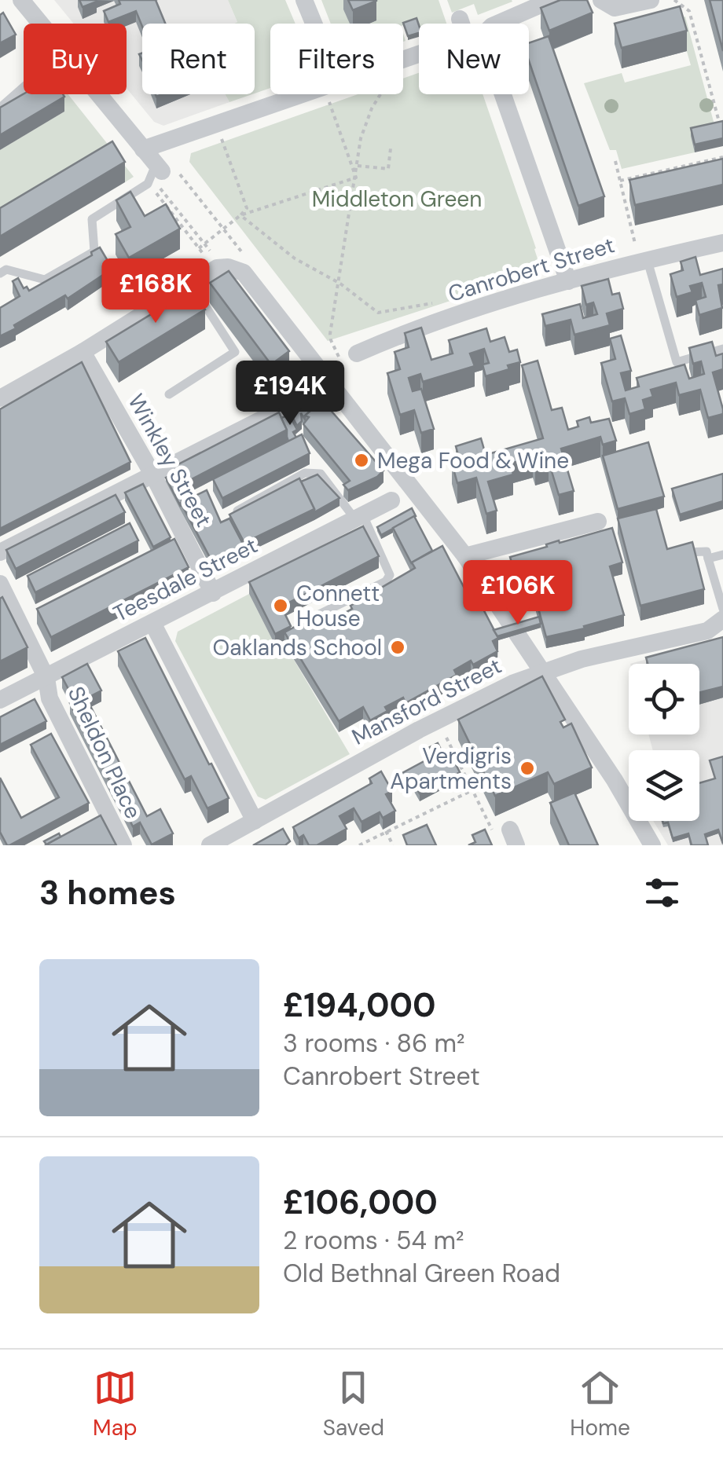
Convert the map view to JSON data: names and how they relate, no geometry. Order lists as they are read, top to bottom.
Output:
{
  "streets": {
    "street": [
      "Canrobert Street",
      "Winkley Street",
      "Teesdale Street",
      "Mansford Street",
      "Sheldon Place"
    ]
  },
  "crossings": [
    ["Winkley Street", "Teesdale Street"],
    ["Teesdale Street", "Sheldon Place"]
  ],
  "parks": ["Middleton Green"],
  "places": [
    "Mega Food & Wine",
    "Connett House",
    "Oaklands School",
    "Verdigris Apartments"
  ],
  "page": {
    "chip": [
      "Buy",
      "Rent",
      "Filters",
      "New"
    ],
    "price": ["£168K", "£194K", "£106K"],
    "heading": "3 homes",
    "list": [
      {
        "name": "£194,000",
        "note": "3 rooms · 86 m² · Canrobert Street"
      },
      {
        "name": "£106,000",
        "note": "2 rooms · 54 m² · Old Bethnal Green Road"
      }
    ],
    "tabs": ["Map", "Saved", "Home"]
  }
}
